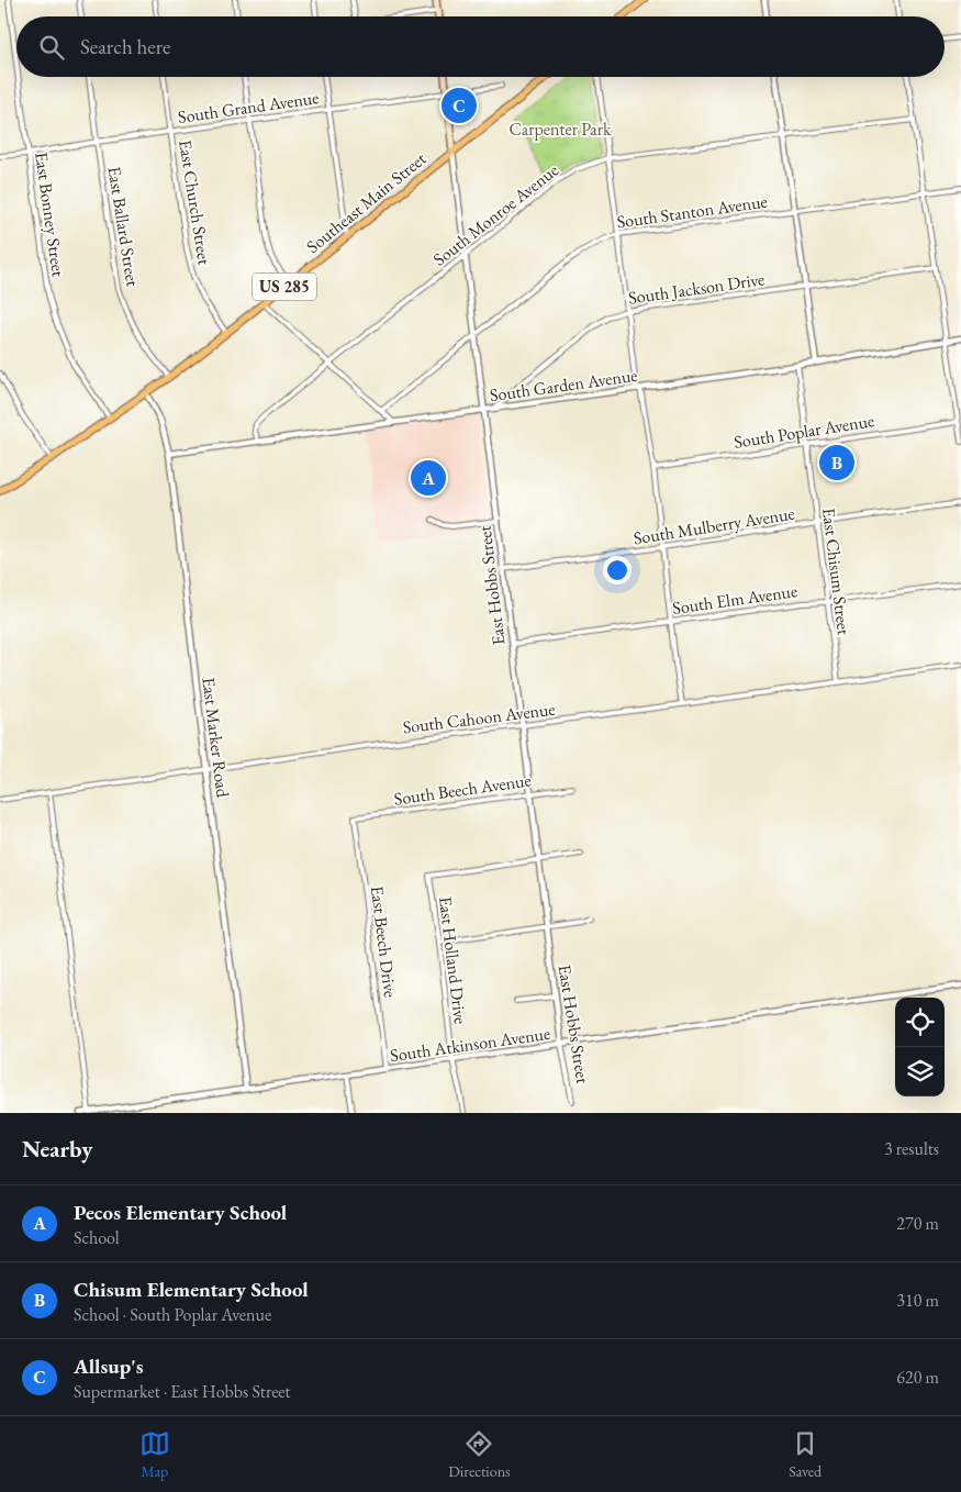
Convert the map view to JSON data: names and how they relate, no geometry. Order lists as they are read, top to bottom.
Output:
{
  "streets": {
    "main road": ["Southeast Main Street", "US 285", "East Hobbs Street"],
    "street": [
      "South Grand Avenue",
      "East Church Street",
      "South Stanton Avenue",
      "East Bonney Street",
      "South Monroe Avenue",
      "East Ballard Street",
      "South Jackson Drive",
      "South Garden Avenue",
      "South Poplar Avenue",
      "South Mulberry Avenue",
      "East Chisum Street",
      "South Elm Avenue",
      "South Cahoon Avenue",
      "East Marker Road",
      "South Beech Avenue",
      "East Beech Drive",
      "East Holland Drive",
      "South Atkinson Avenue"
    ]
  },
  "crossings": [
    ["South Grand Avenue", "East Church Street"],
    ["South Grand Avenue", "East Bonney Street"],
    ["South Grand Avenue", "East Ballard Street"],
    ["South Grand Avenue", "East Hobbs Street"],
    ["East Church Street", "Southeast Main Street"],
    ["Southeast Main Street", "East Bonney Street"],
    ["Southeast Main Street", "East Ballard Street"],
    ["Southeast Main Street", "East Hobbs Street"],
    ["Southeast Main Street", "East Marker Road"],
    ["South Stanton Avenue", "East Hobbs Street"],
    ["South Monroe Avenue", "South Garden Avenue"],
    ["South Monroe Avenue", "East Hobbs Street"],
    ["South Jackson Drive", "South Garden Avenue"],
    ["South Garden Avenue", "East Chisum Street"],
    ["South Garden Avenue", "East Hobbs Street"],
    ["South Garden Avenue", "East Marker Road"],
    ["South Poplar Avenue", "East Chisum Street"],
    ["South Mulberry Avenue", "East Chisum Street"],
    ["South Mulberry Avenue", "East Hobbs Street"],
    ["East Chisum Street", "South Elm Avenue"],
    ["East Chisum Street", "South Cahoon Avenue"],
    ["East Hobbs Street", "South Elm Avenue"],
    ["East Hobbs Street", "South Cahoon Avenue"],
    ["East Hobbs Street", "South Beech Avenue"],
    ["East Hobbs Street", "East Holland Drive"],
    ["East Hobbs Street", "South Atkinson Avenue"],
    ["South Cahoon Avenue", "East Marker Road"],
    ["East Marker Road", "South Atkinson Avenue"],
    ["South Beech Avenue", "East Beech Drive"],
    ["East Beech Drive", "South Atkinson Avenue"],
    ["East Holland Drive", "South Atkinson Avenue"]
  ],
  "parks": ["Carpenter Park"],
  "page": {
    "search": "Search here",
    "pins": ["C", "B", "A"],
    "heading": ["Nearby", "3 results"],
    "list": [
      {
        "mark": "A",
        "name": "Pecos Elementary School",
        "note": "School",
        "value": "270 m"
      },
      {
        "mark": "B",
        "name": "Chisum Elementary School",
        "note": "School · South Poplar Avenue",
        "value": "310 m"
      },
      {
        "mark": "C",
        "name": "Allsup's",
        "note": "Supermarket · East Hobbs Street",
        "value": "620 m"
      }
    ],
    "nav": ["Map", "Directions", "Saved"]
  }
}
